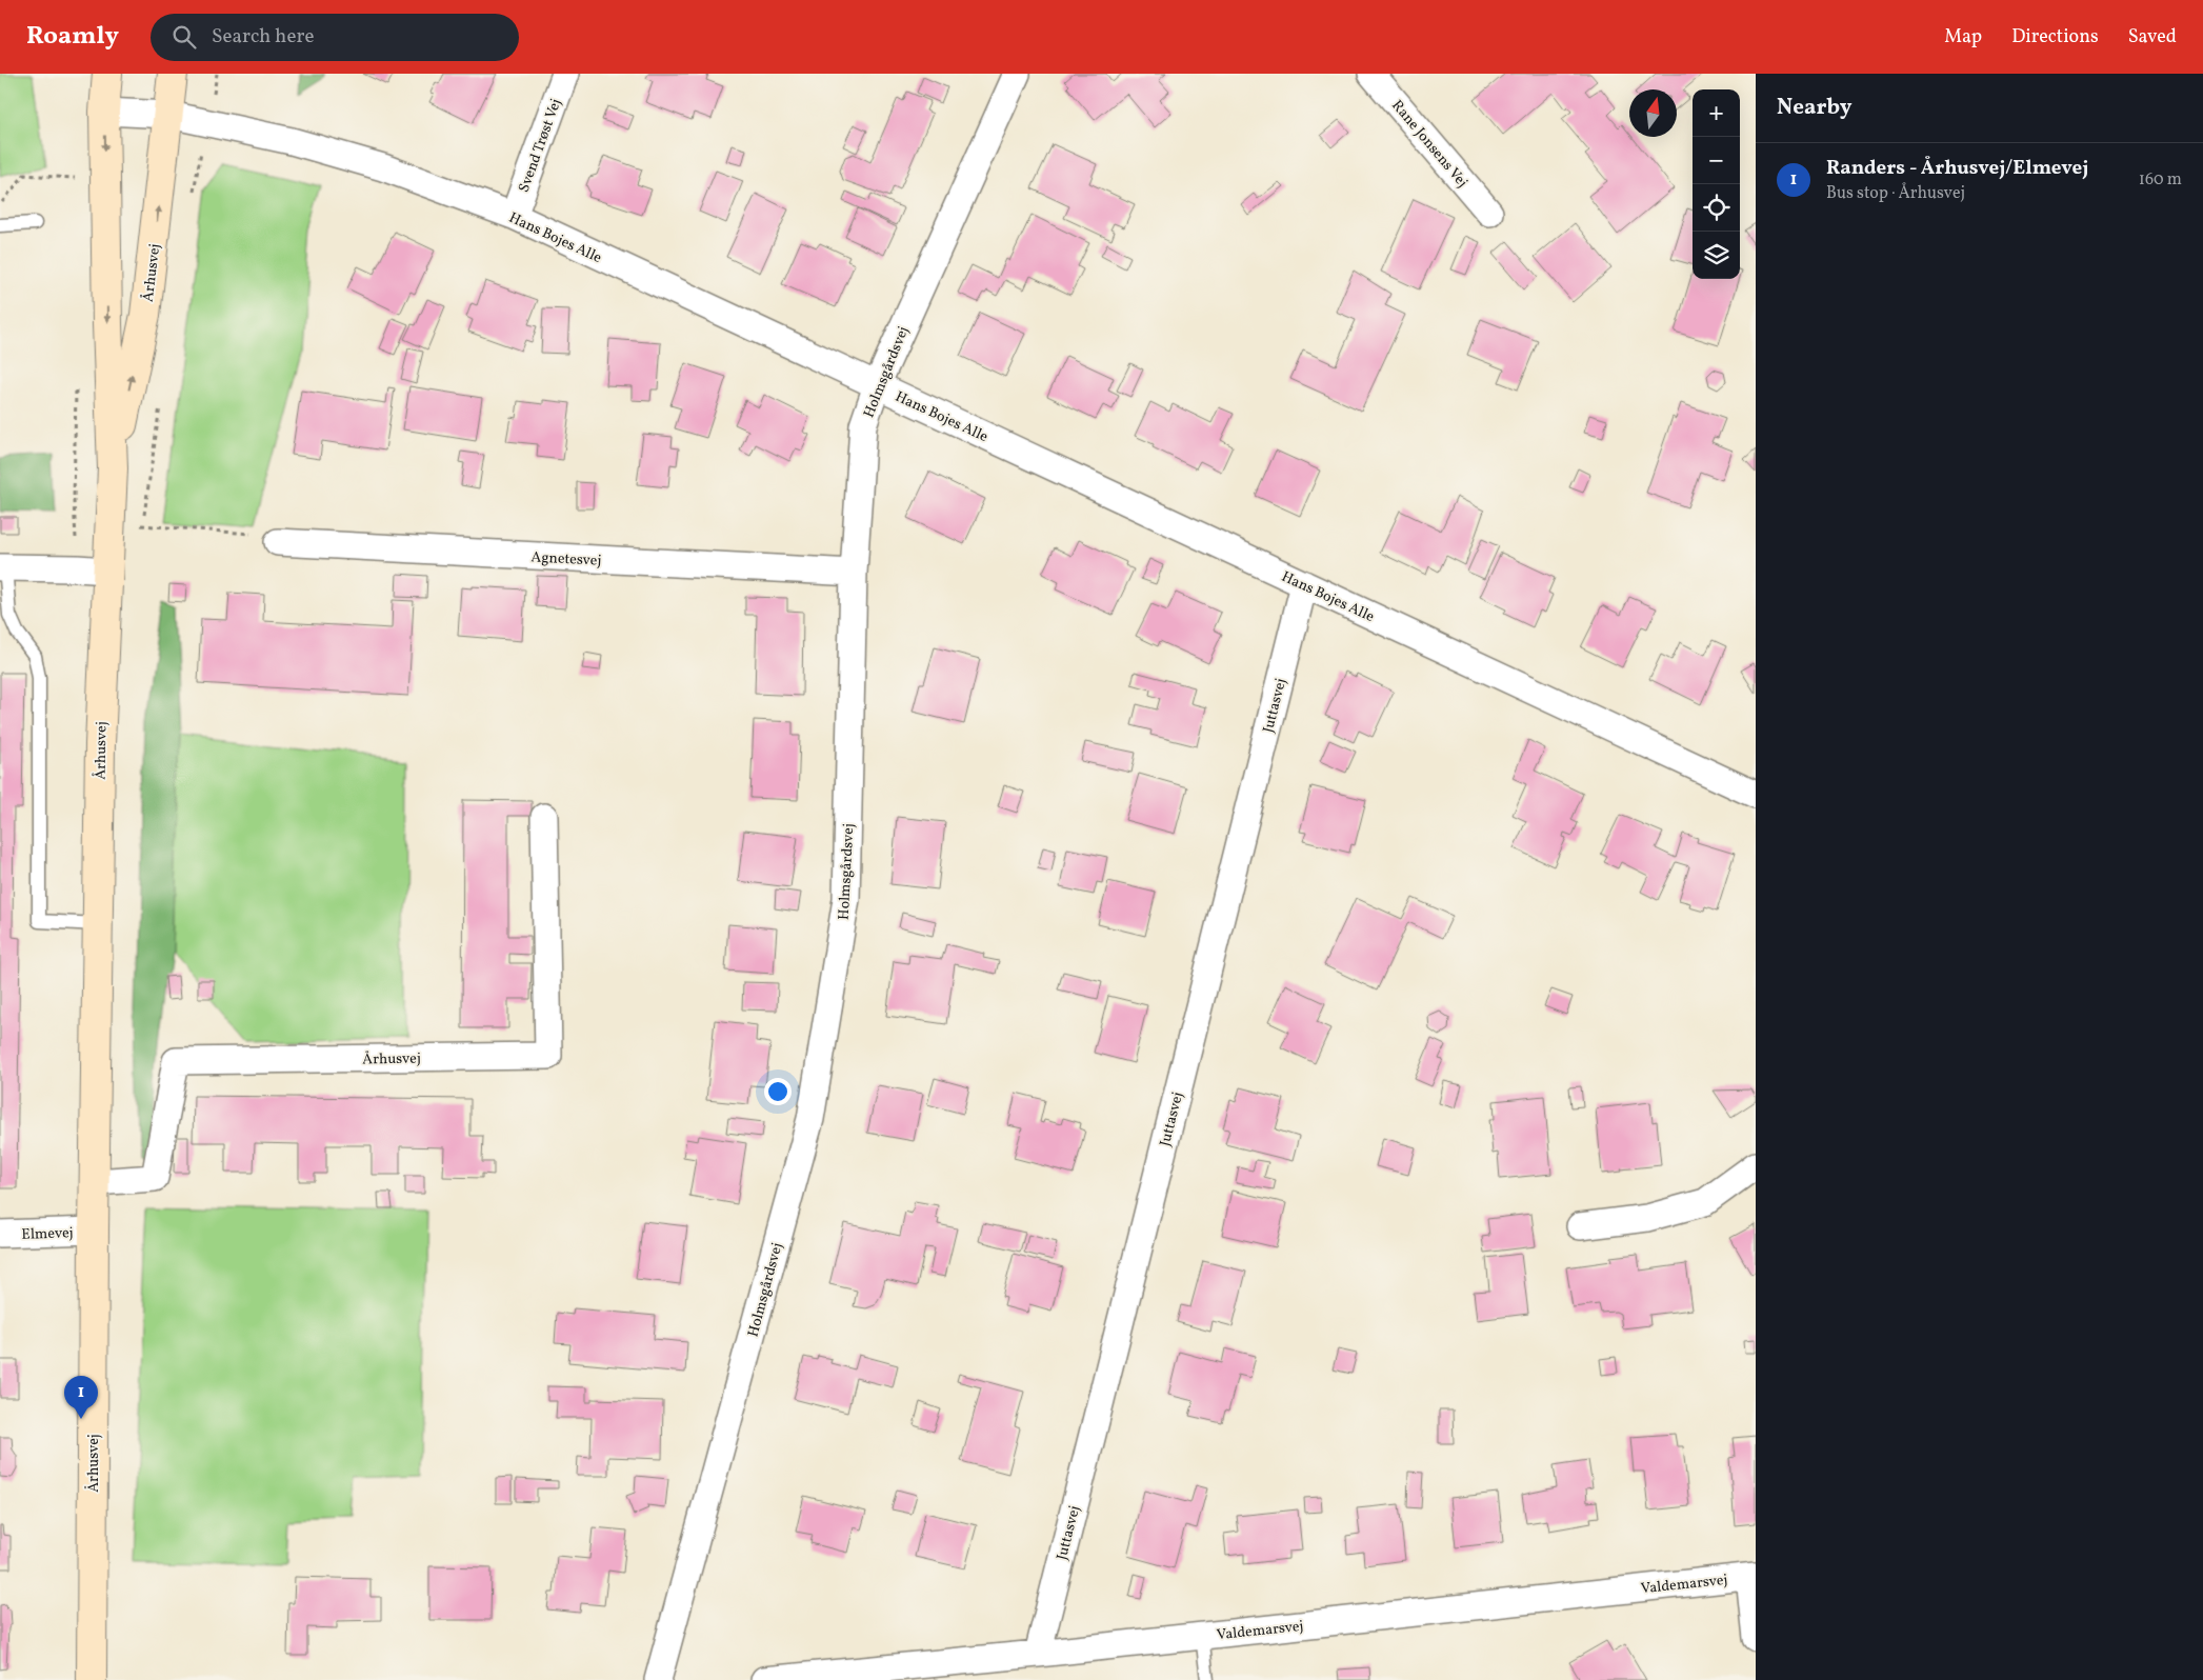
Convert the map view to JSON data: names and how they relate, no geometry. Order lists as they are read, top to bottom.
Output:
{
  "streets": {
    "main road": ["Århusvej"],
    "street": [
      "Rane Jonsens Vej",
      "Svend Trøst Vej",
      "Hans Bojes Alle",
      "Holmsgårdsvej",
      "Agnetesvej",
      "Juttasvej",
      "Elmevej",
      "Valdemarsvej"
    ]
  },
  "crossings": [
    ["Svend Trøst Vej", "Hans Bojes Alle"],
    ["Hans Bojes Alle", "Århusvej"],
    ["Hans Bojes Alle", "Holmsgårdsvej"],
    ["Hans Bojes Alle", "Juttasvej"],
    ["Århusvej", "Elmevej"],
    ["Holmsgårdsvej", "Agnetesvej"],
    ["Juttasvej", "Valdemarsvej"]
  ],
  "north": "top",
  "page": {
    "header": "Roamly",
    "search": "Search here",
    "nav": ["Map", "Directions", "Saved"],
    "heading": "Nearby",
    "map_buttons": ["+", "−"],
    "list": [
      {
        "mark": "1",
        "name": "Randers - Århusvej/Elmevej",
        "note": "Bus stop · Århusvej",
        "value": "160 m"
      }
    ],
    "pins": "1"
  }
}
